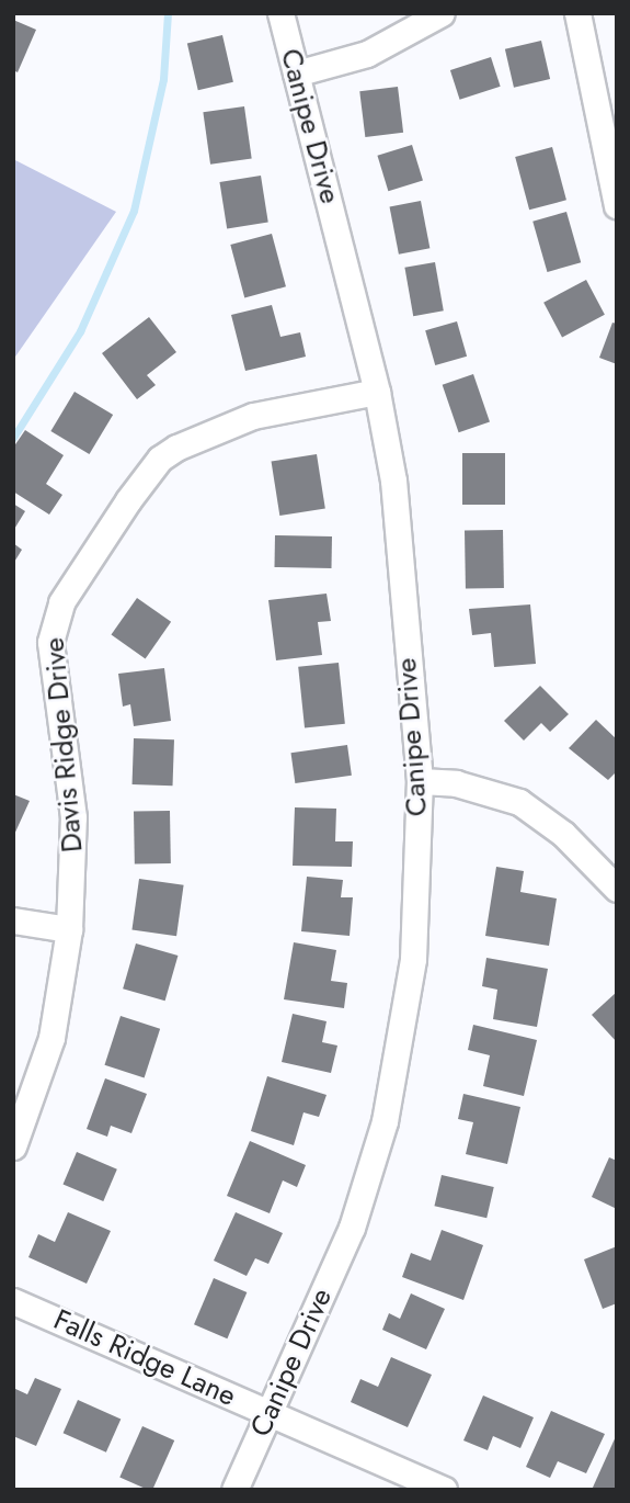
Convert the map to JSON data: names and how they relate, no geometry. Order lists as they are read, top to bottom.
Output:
{
  "streets": {
    "street": ["Canipe Drive", "Davis Ridge Drive", "Falls Ridge Lane"]
  },
  "crossings": [
    ["Canipe Drive", "Davis Ridge Drive"],
    ["Canipe Drive", "Falls Ridge Lane"]
  ]
}
